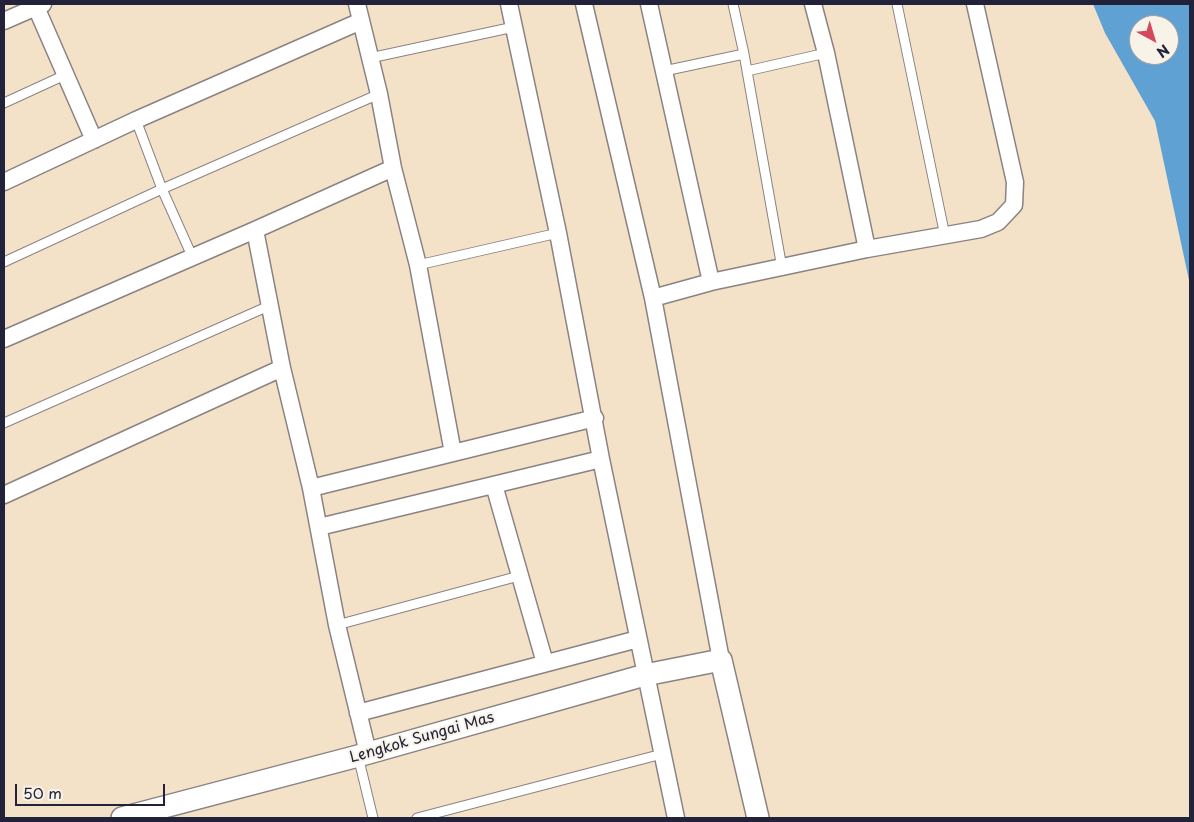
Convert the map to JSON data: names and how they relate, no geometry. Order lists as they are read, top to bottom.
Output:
{
  "streets": {
    "street": ["Lengkok Sungai Mas"]
  },
  "scale_bar": "50 m",
  "north": "bottom right"
}
